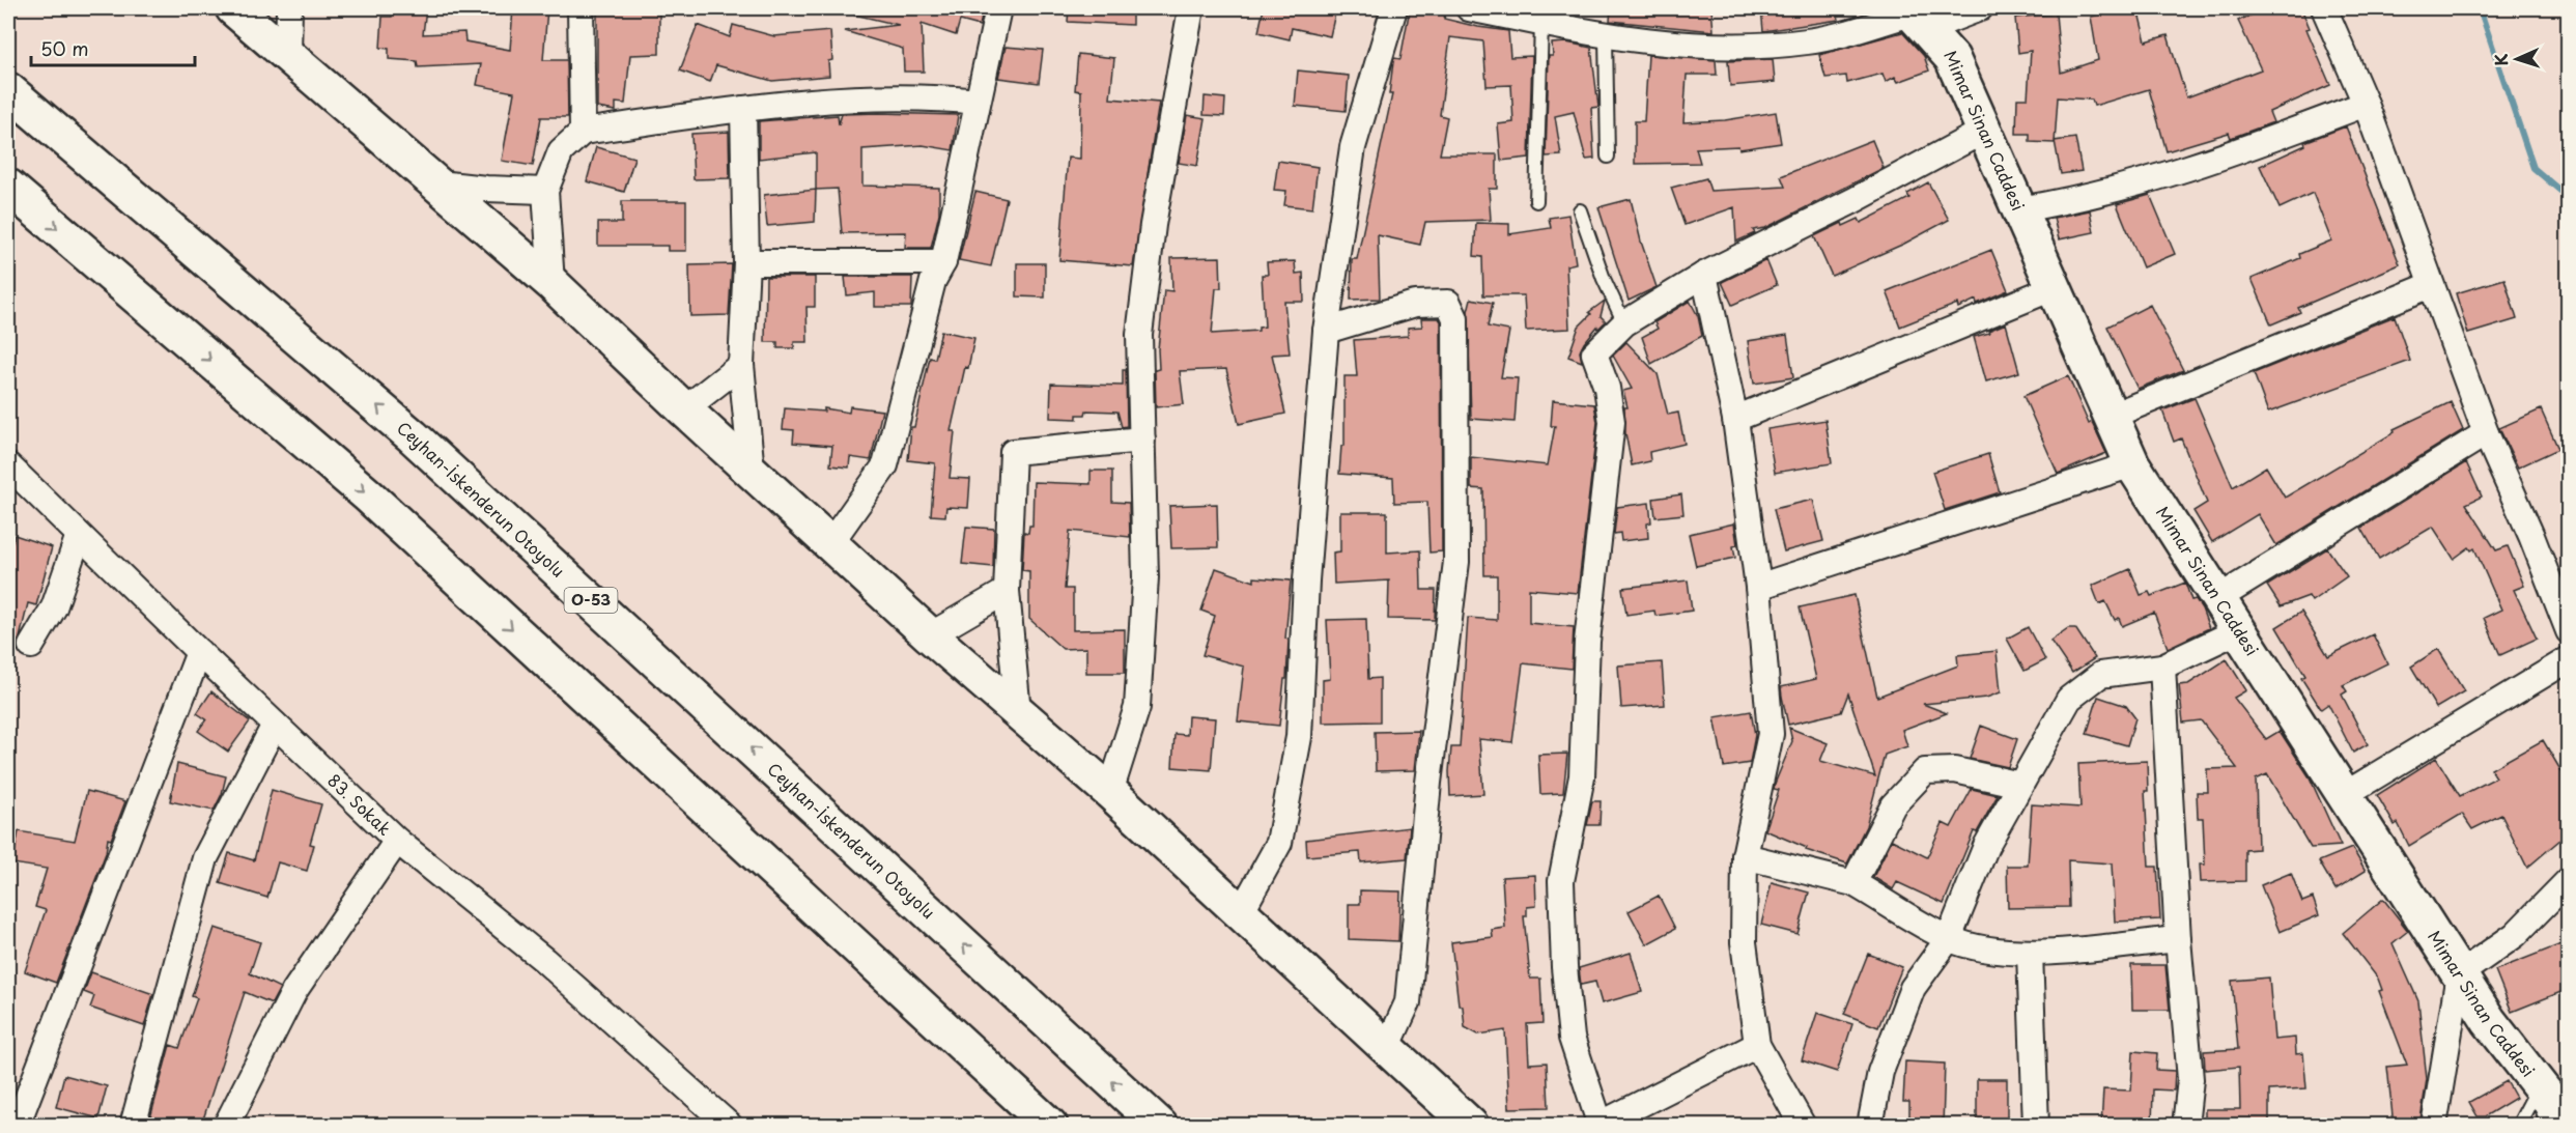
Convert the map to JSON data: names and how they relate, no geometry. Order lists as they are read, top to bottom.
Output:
{
  "streets": {
    "main road": ["Mimar Sinan Caddesi", "Ceyhan-İskenderun Otoyolu", "O-53"],
    "street": ["83. Sokak"]
  },
  "scale_bar": "50 m",
  "north": "left"
}
